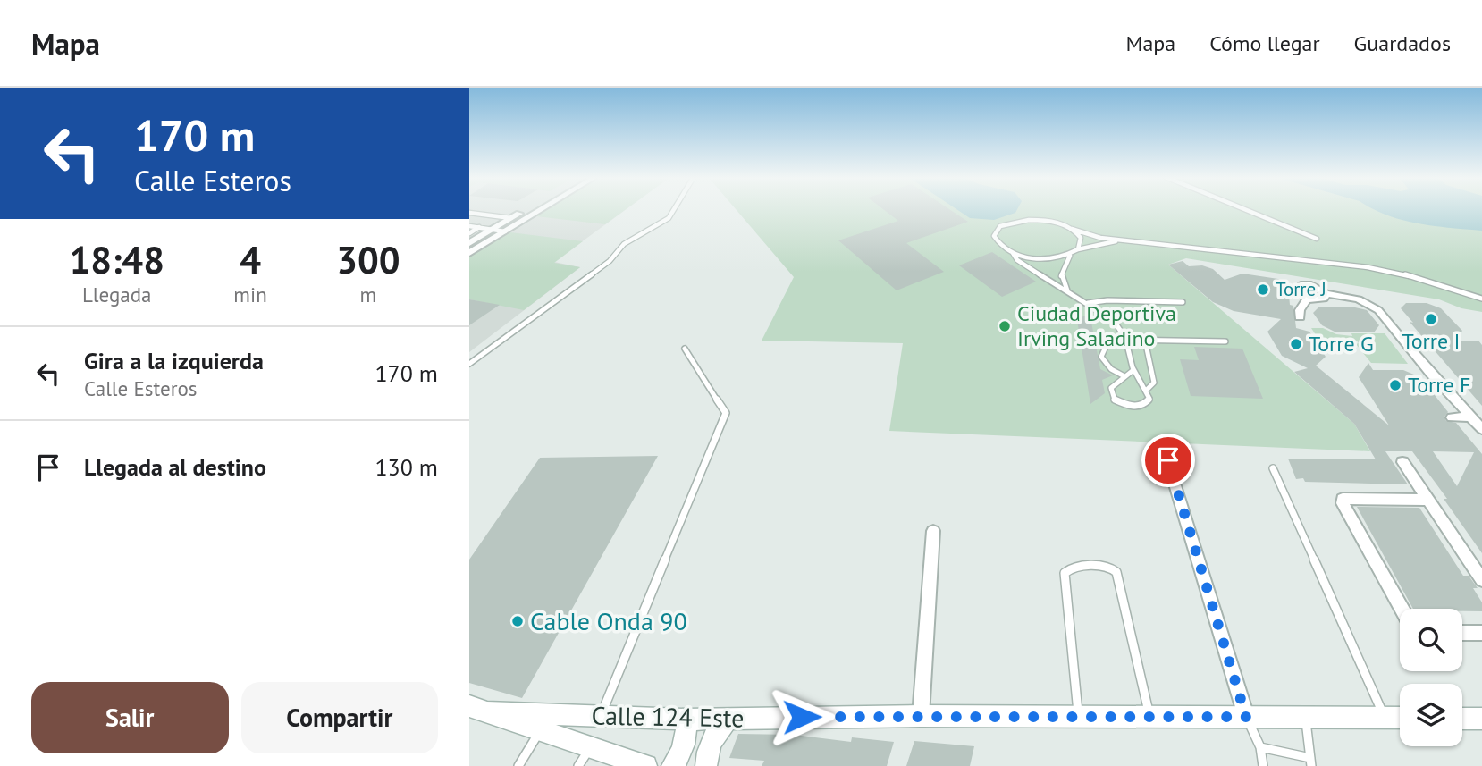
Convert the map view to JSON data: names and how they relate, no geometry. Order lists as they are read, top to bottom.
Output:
{
  "streets": {
    "main road": ["Calle 124 Este"]
  },
  "places": [
    "Torre J",
    "Torre I",
    "Ciudad Deportiva Irving Saladino",
    "Torre G",
    "Torre F",
    "Cable Onda 90"
  ],
  "page": {
    "header": "Mapa",
    "nav": ["Mapa", "Cómo llegar", "Guardados"],
    "turn": ["170 m", "Calle Esteros"],
    "eta": [
      "18:48",
      "Llegada",
      "4",
      "min",
      "300",
      "m"
    ],
    "list": [
      {
        "name": "Gira a la izquierda",
        "note": "Calle Esteros",
        "value": "170 m"
      },
      {
        "name": "Llegada al destino",
        "value": "130 m"
      }
    ],
    "buttons": ["Salir", "Compartir"]
  }
}
